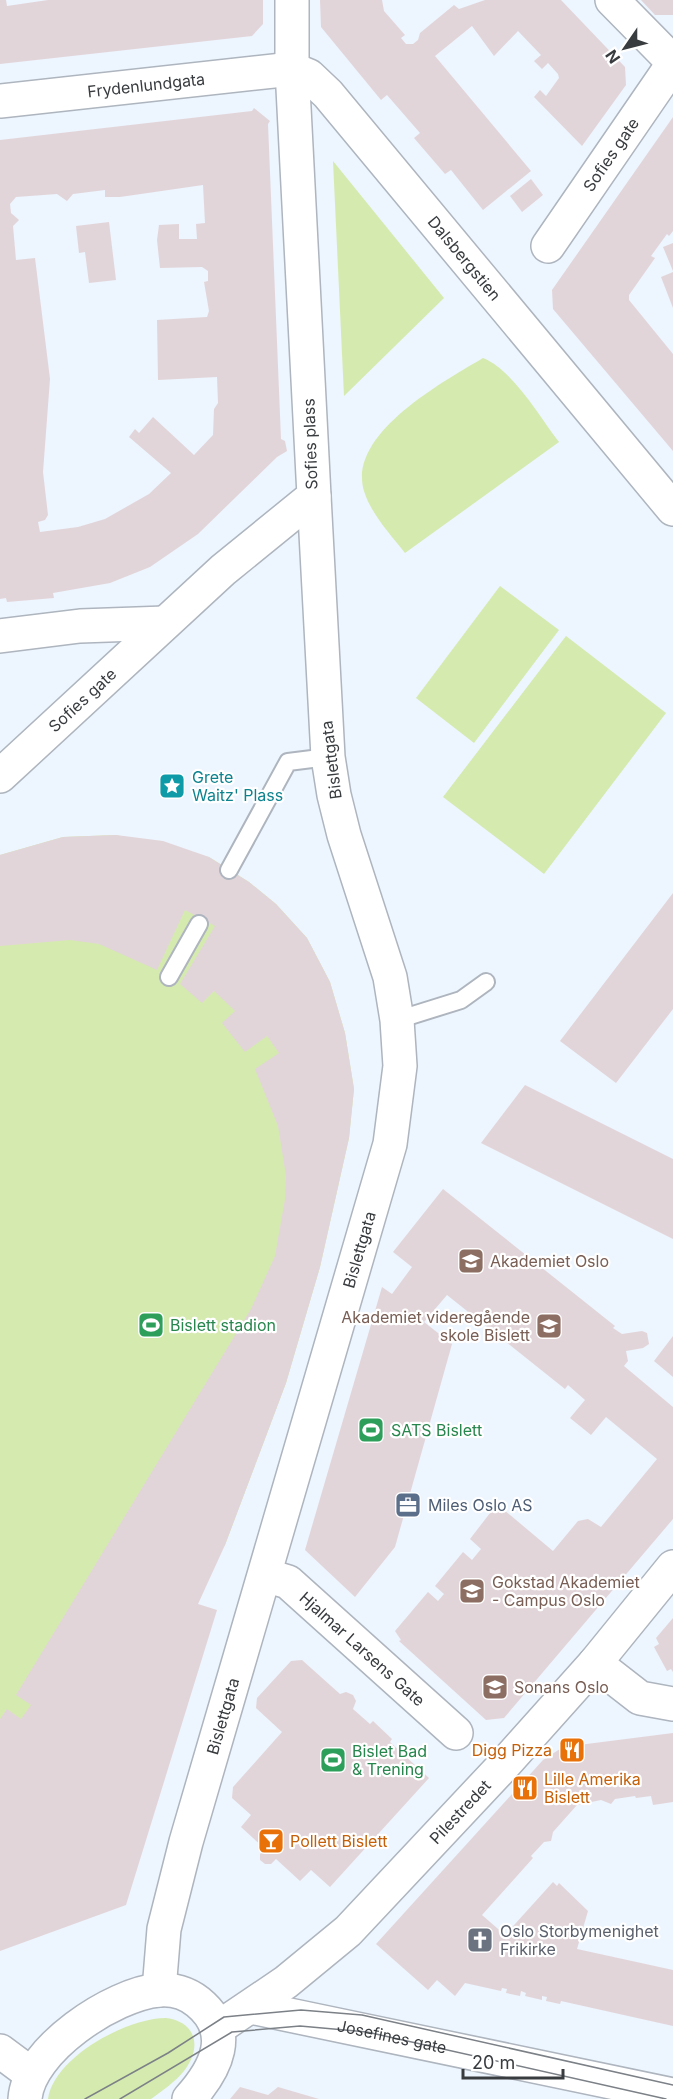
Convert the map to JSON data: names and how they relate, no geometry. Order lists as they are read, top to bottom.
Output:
{
  "streets": {
    "street": [
      "Frydenlundgata",
      "Sofies gate",
      "Dalsbergstien",
      "Sofies plass",
      "Bislettgata",
      "Hjalmar Larsens Gate",
      "Pilestredet",
      "Josefines gate"
    ]
  },
  "crossings": [
    ["Frydenlundgata", "Dalsbergstien"],
    ["Frydenlundgata", "Sofies plass"],
    ["Sofies gate", "Sofies plass"],
    ["Dalsbergstien", "Sofies plass"],
    ["Sofies plass", "Bislettgata"],
    ["Bislettgata", "Hjalmar Larsens Gate"],
    ["Pilestredet", "Josefines gate"]
  ],
  "places": {
    "place": ["Grete Waitz' Plass"],
    "school or university": [
      "Akademiet Oslo",
      "Akademiet videregående skole Bislett",
      "Gokstad Akademiet - Campus Oslo",
      "Sonans Oslo"
    ],
    "sports": ["Bislett stadion", "SATS Bislett", "Bislet Bad & Trening"],
    "office": ["Miles Oslo AS"],
    "restaurant": ["Digg Pizza", "Lille Amerika Bislett"],
    "bar": ["Pollett Bislett"],
    "church": ["Oslo Storbymenighet Frikirke"]
  },
  "scale_bar": "20 m",
  "north": "bottom left"
}
